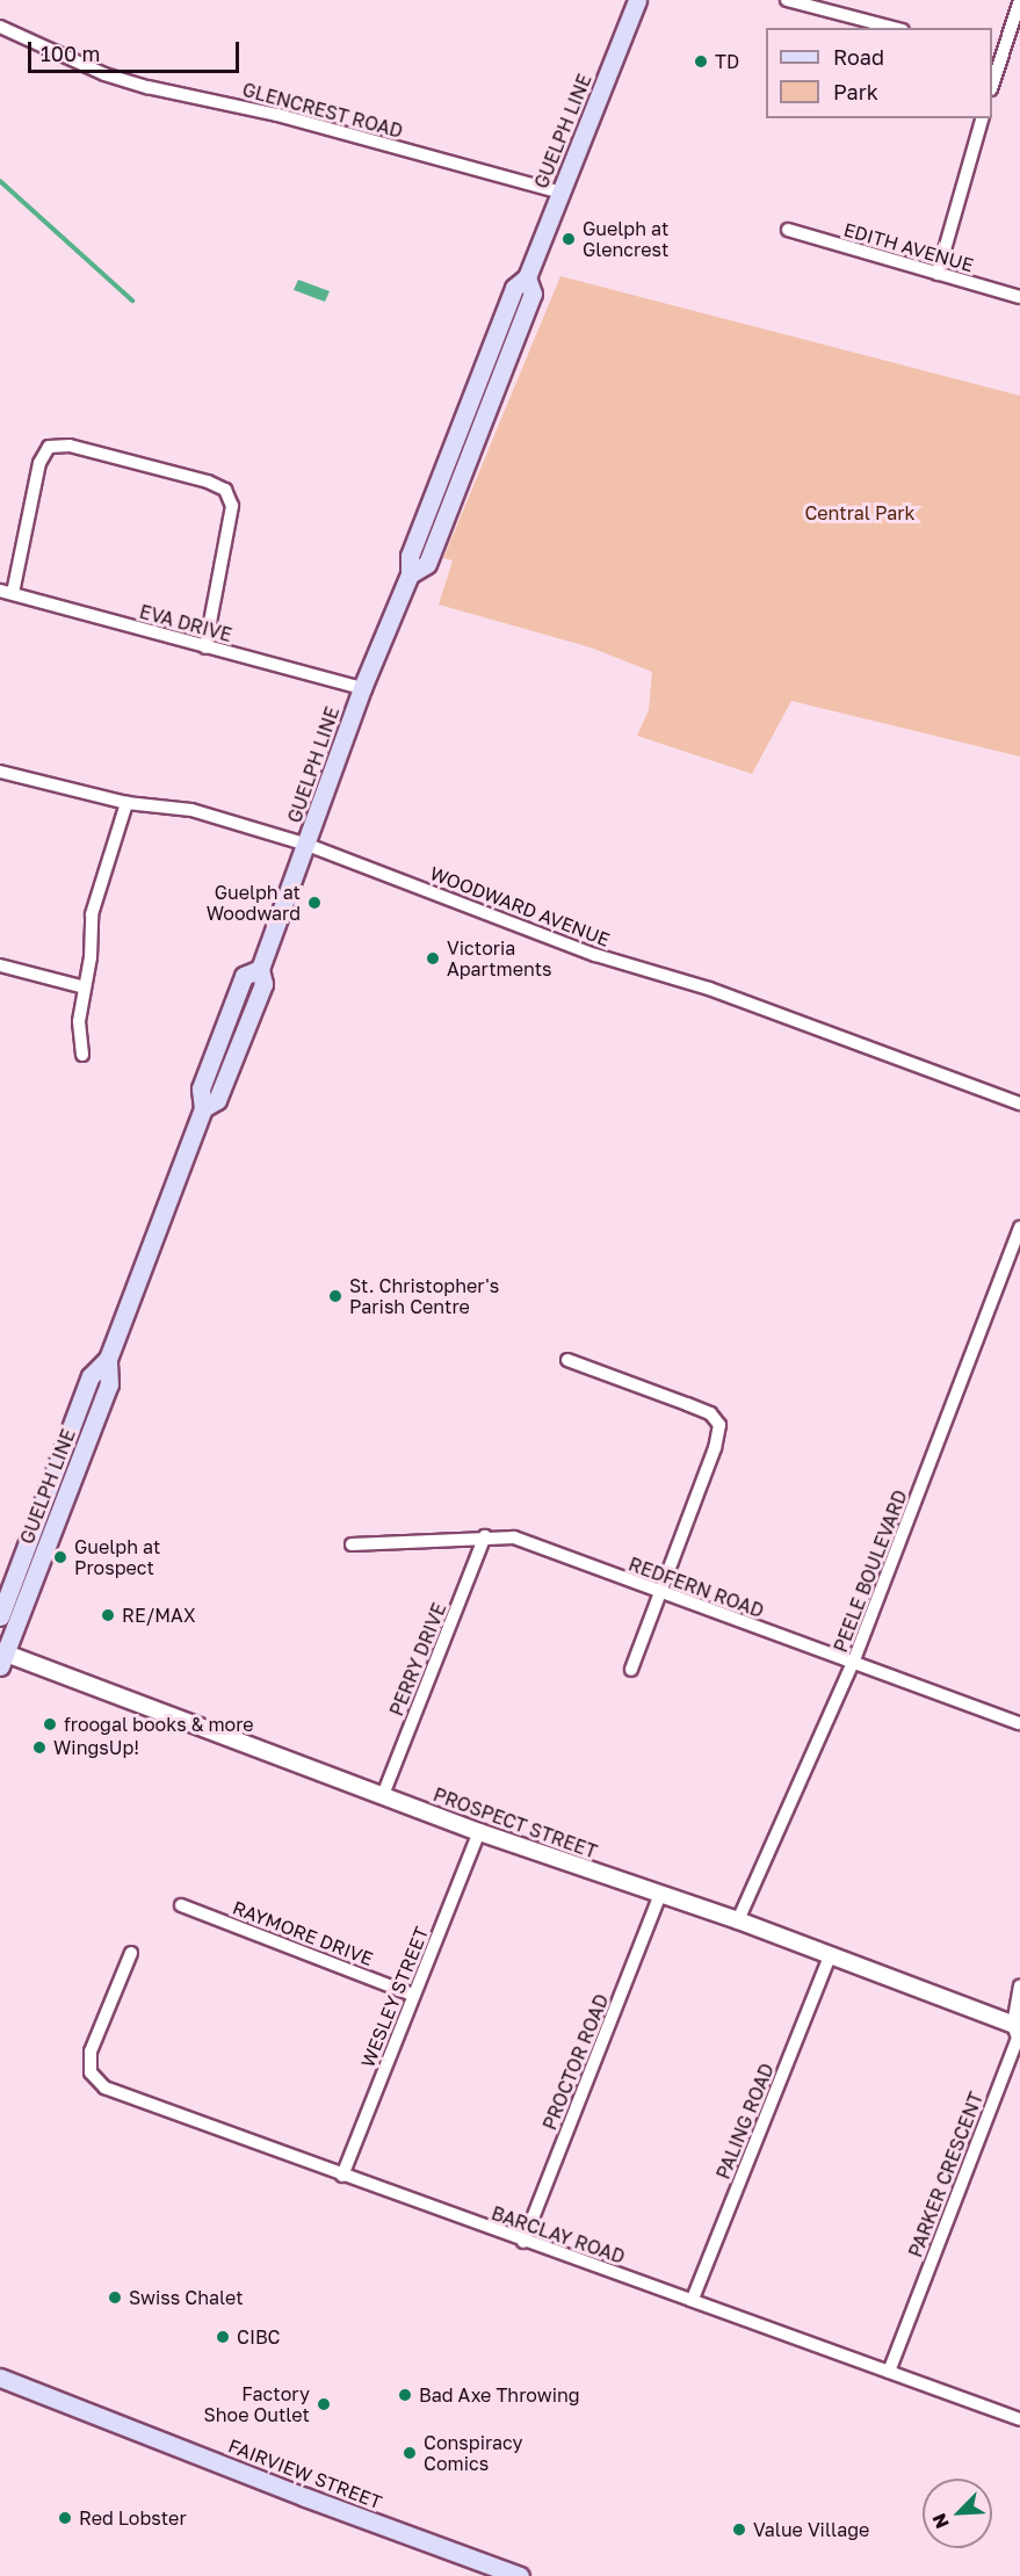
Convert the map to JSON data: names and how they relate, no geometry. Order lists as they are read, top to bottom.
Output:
{
  "streets": {
    "main road": ["GUELPH LINE", "FAIRVIEW STREET"],
    "street": [
      "GLENCREST ROAD",
      "EDITH AVENUE",
      "EVA DRIVE",
      "WOODWARD AVENUE",
      "PEELE BOULEVARD",
      "REDFERN ROAD",
      "PERRY DRIVE",
      "PROSPECT STREET",
      "RAYMORE DRIVE",
      "WESLEY STREET",
      "PROCTOR ROAD",
      "PALING ROAD",
      "PARKER CRESCENT",
      "BARCLAY ROAD"
    ]
  },
  "crossings": [
    ["GLENCREST ROAD", "GUELPH LINE"],
    ["GUELPH LINE", "EVA DRIVE"],
    ["GUELPH LINE", "WOODWARD AVENUE"],
    ["GUELPH LINE", "PROSPECT STREET"],
    ["PEELE BOULEVARD", "REDFERN ROAD"],
    ["PEELE BOULEVARD", "PROSPECT STREET"],
    ["REDFERN ROAD", "PERRY DRIVE"],
    ["PERRY DRIVE", "PROSPECT STREET"],
    ["PROSPECT STREET", "WESLEY STREET"],
    ["PROSPECT STREET", "PROCTOR ROAD"],
    ["PROSPECT STREET", "PALING ROAD"],
    ["PROSPECT STREET", "PARKER CRESCENT"],
    ["RAYMORE DRIVE", "WESLEY STREET"],
    ["WESLEY STREET", "BARCLAY ROAD"],
    ["PROCTOR ROAD", "BARCLAY ROAD"],
    ["PALING ROAD", "BARCLAY ROAD"],
    ["PARKER CRESCENT", "BARCLAY ROAD"]
  ],
  "parks": ["Central Park"],
  "places": [
    "TD",
    "Guelph at Glencrest",
    "Guelph at Woodward",
    "Victoria Apartments",
    "St. Christopher's Parish Centre",
    "Guelph at Prospect",
    "RE/MAX",
    "froogal books & more",
    "WingsUp!",
    "Swiss Chalet",
    "CIBC",
    "Bad Axe Throwing",
    "Factory Shoe Outlet",
    "Conspiracy Comics",
    "Red Lobster",
    "Value Village"
  ],
  "legend": ["Road", "Park"],
  "scale_bar": "100 m",
  "north": "bottom left"
}
